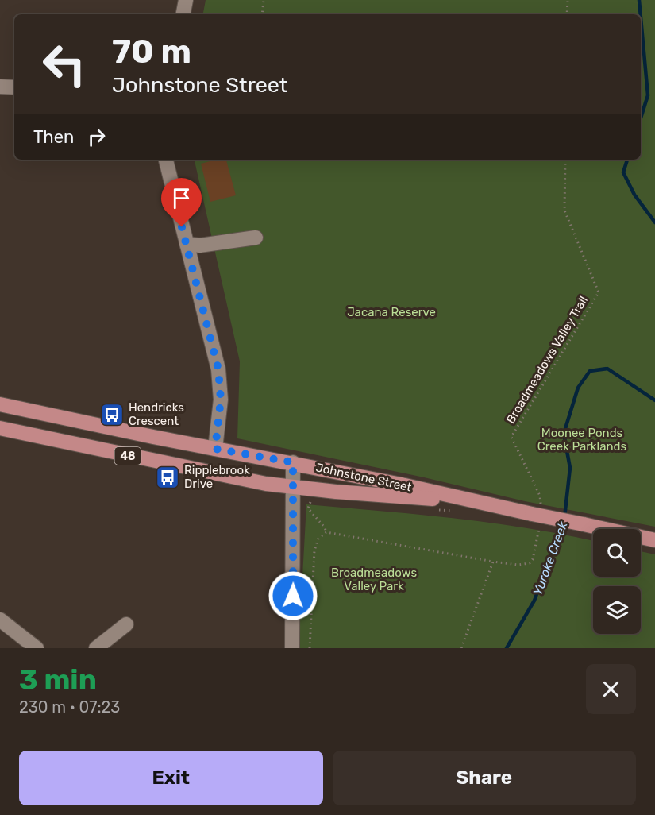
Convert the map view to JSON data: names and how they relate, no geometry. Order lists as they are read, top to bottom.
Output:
{
  "streets": {
    "main road": ["48", "Johnstone Street"],
    "path": ["Broadmeadows Valley Trail"]
  },
  "crossings": [
    ["Broadmeadows Valley Trail", "Johnstone Street"]
  ],
  "water": ["Yuroke Creek"],
  "parks": ["Jacana Reserve", "Moonee Ponds Creek Parklands", "Broadmeadows Valley Park"],
  "places": {
    "bus stop": ["Hendricks Crescent", "Ripplebrook Drive"]
  },
  "page": {
    "turn": ["70 m", "Johnstone Street"],
    "then": "Then",
    "heading": ["3 min", "230 m · 07:23"],
    "buttons": ["Exit", "Share"]
  }
}
